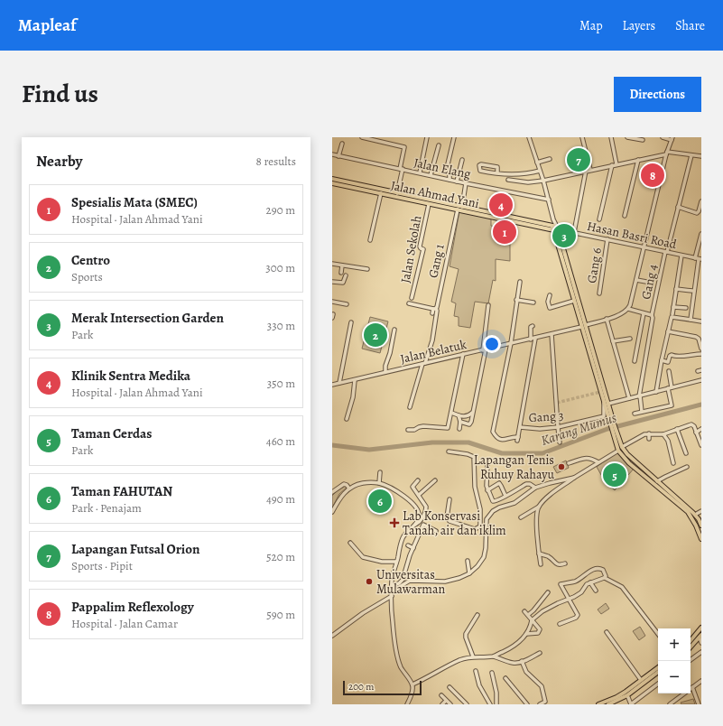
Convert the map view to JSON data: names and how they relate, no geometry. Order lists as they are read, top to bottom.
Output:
{
  "streets": {
    "main road": ["Jalan Ahmad Yani"],
    "street": [
      "Jalan Elang",
      "Hasan Basri Road",
      "Jalan Sekolah",
      "Gang 1",
      "Gang 6",
      "Gang 4",
      "Jalan Belatuk",
      "Gang 3"
    ]
  },
  "crossings": [
    ["Jalan Ahmad Yani", "Hasan Basri Road"],
    ["Jalan Ahmad Yani", "Jalan Sekolah"],
    ["Jalan Ahmad Yani", "Gang 1"],
    ["Hasan Basri Road", "Gang 6"],
    ["Hasan Basri Road", "Gang 4"]
  ],
  "water": ["Karang Mumus"],
  "places": {
    "other": ["Lapangan Tenis Ruhuy Rahayu", "Universitas Mulawarman"],
    "health": ["Lab Konservasi Tanah, air dan iklim"]
  },
  "scale_bar": "200 m",
  "page": {
    "header": "Mapleaf",
    "nav": ["Map", "Layers", "Share"],
    "title": "Find us",
    "buttons": "Directions",
    "heading": ["Nearby", "8 results"],
    "pins": [
      "7",
      "8",
      "4",
      "1",
      "3",
      "2",
      "5",
      "6"
    ],
    "list": [
      {
        "mark": "1",
        "name": "Spesialis Mata (SMEC)",
        "note": "Hospital · Jalan Ahmad Yani",
        "value": "290 m"
      },
      {
        "mark": "2",
        "name": "Centro",
        "note": "Sports",
        "value": "300 m"
      },
      {
        "mark": "3",
        "name": "Merak Intersection Garden",
        "note": "Park",
        "value": "330 m"
      },
      {
        "mark": "4",
        "name": "Klinik Sentra Medika",
        "note": "Hospital · Jalan Ahmad Yani",
        "value": "350 m"
      },
      {
        "mark": "5",
        "name": "Taman Cerdas",
        "note": "Park",
        "value": "460 m"
      },
      {
        "mark": "6",
        "name": "Taman FAHUTAN",
        "note": "Park · Penajam",
        "value": "490 m"
      },
      {
        "mark": "7",
        "name": "Lapangan Futsal Orion",
        "note": "Sports · Pipit",
        "value": "520 m"
      },
      {
        "mark": "8",
        "name": "Pappalim Reflexology",
        "note": "Hospital · Jalan Camar",
        "value": "590 m"
      }
    ],
    "map_buttons": ["+", "−"],
    "scale": "200 m"
  }
}
